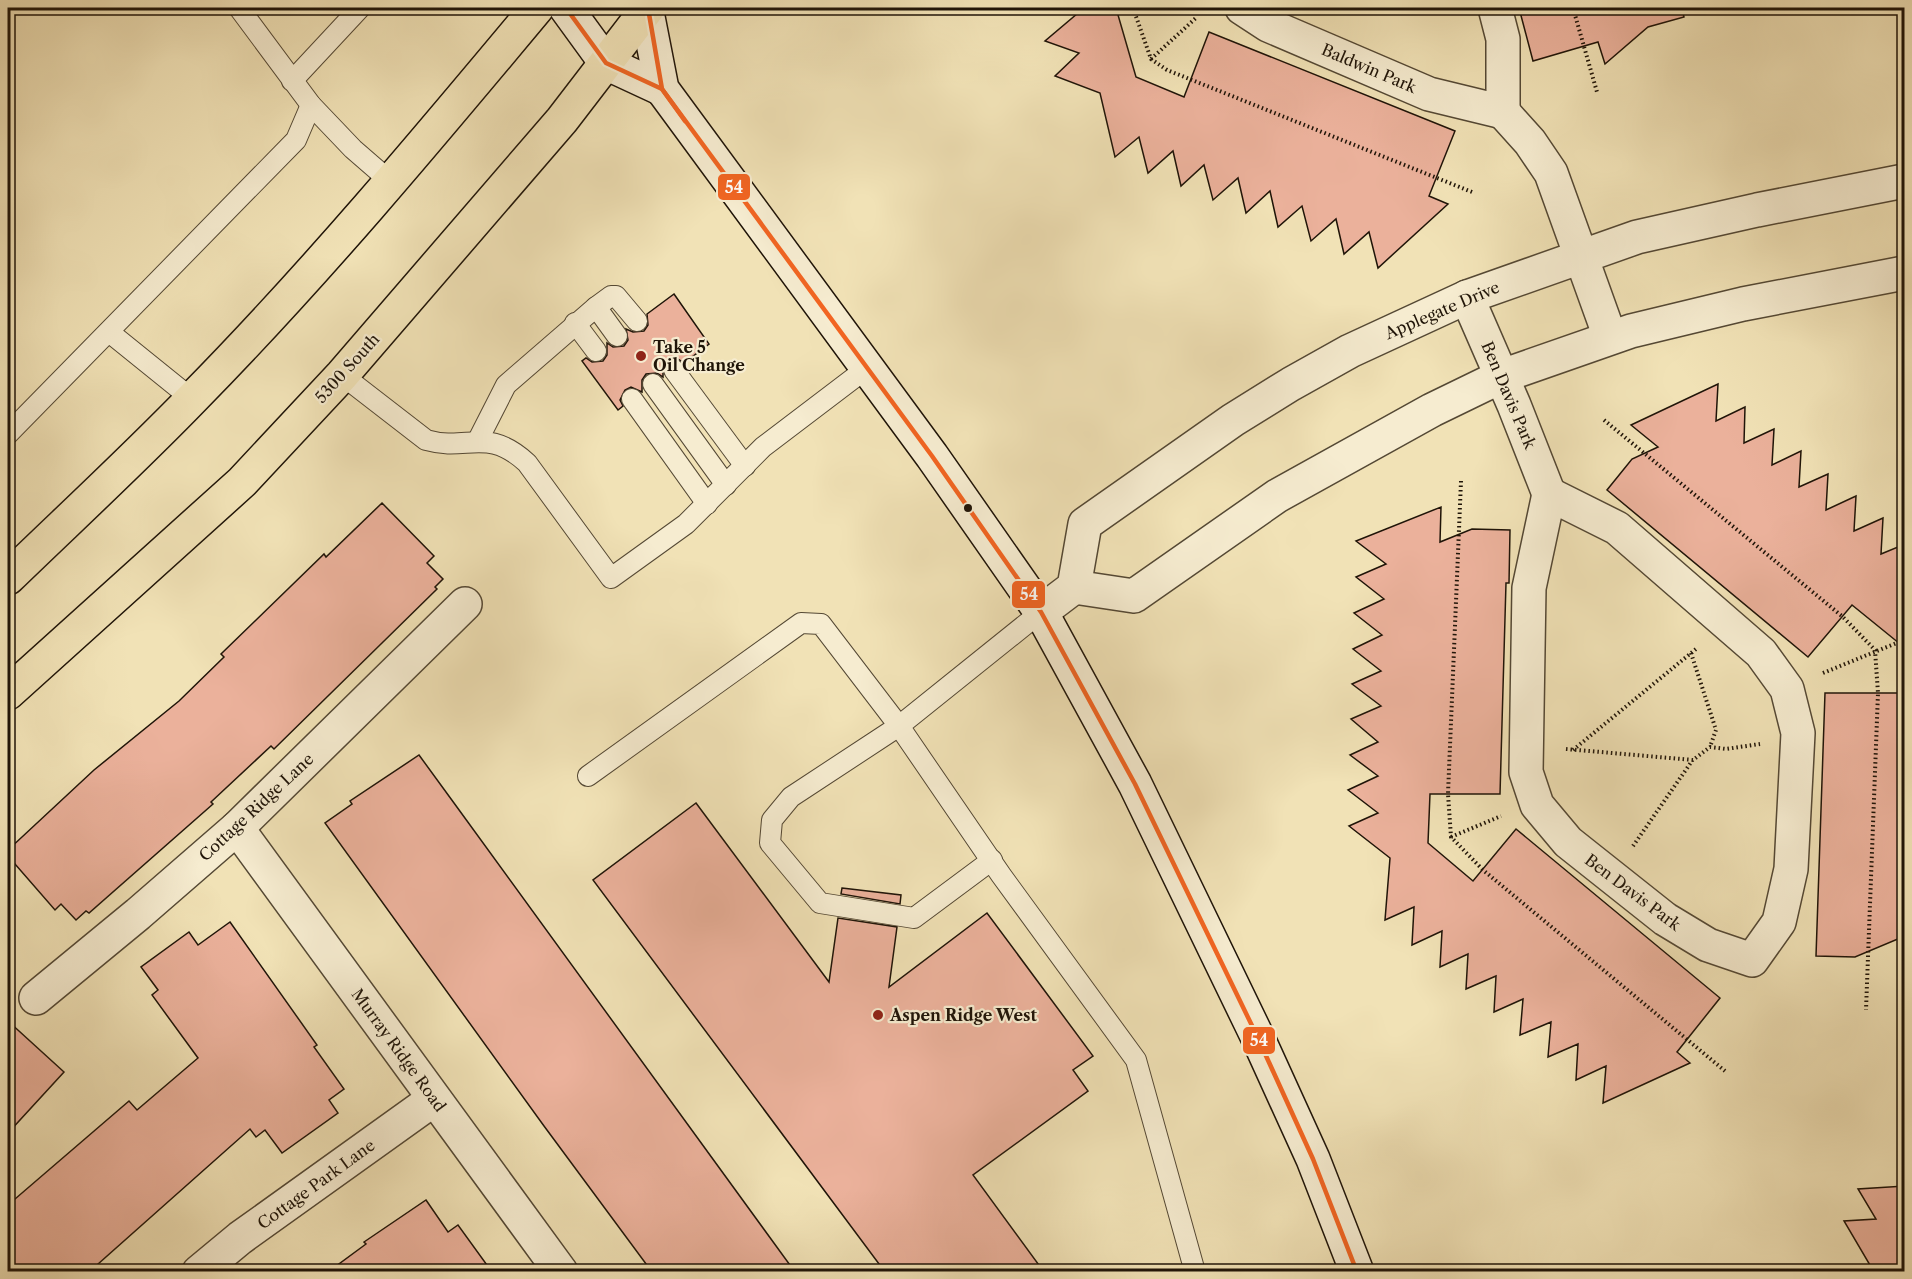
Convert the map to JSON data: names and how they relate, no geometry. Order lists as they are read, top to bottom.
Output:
{
  "streets": {
    "main road": ["5300 South"],
    "street": [
      "Baldwin Park",
      "Applegate Drive",
      "Ben Davis Park",
      "Cottage Ridge Lane",
      "Murray Ridge Road",
      "Cottage Park Lane"
    ]
  },
  "crossings": [
    ["Applegate Drive", "Ben Davis Park"],
    ["Cottage Ridge Lane", "Murray Ridge Road"],
    ["Murray Ridge Road", "Cottage Park Lane"]
  ],
  "places": ["Take 5 Oil Change", "Aspen Ridge West"],
  "lines": ["transit line 54"]
}
